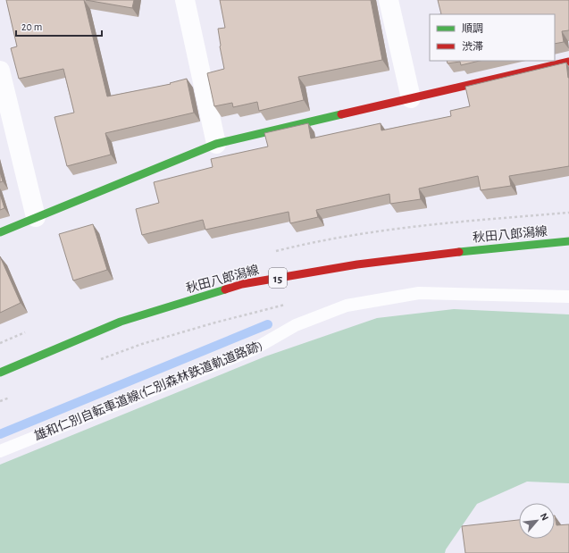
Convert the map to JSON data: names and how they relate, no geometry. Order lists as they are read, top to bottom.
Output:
{
  "streets": {
    "street": ["秋田八郎潟線", "15"],
    "lane": ["雄和仁別自転車道線(仁別森林鉄道軌道路跡)"]
  },
  "legend": ["順調", "渋滞"],
  "scale_bar": "20 m",
  "north": "top right"
}
